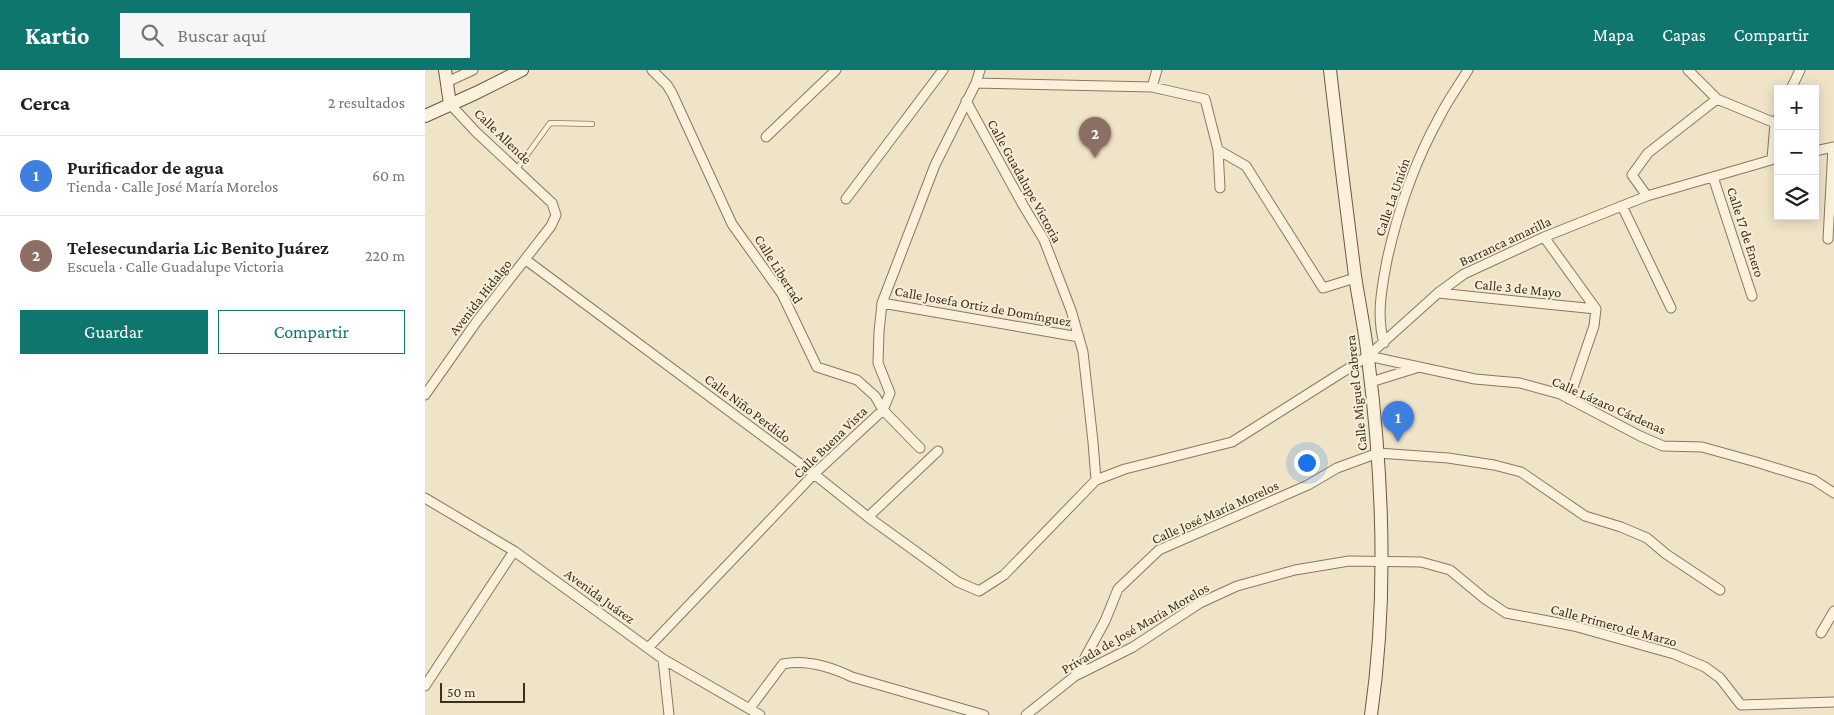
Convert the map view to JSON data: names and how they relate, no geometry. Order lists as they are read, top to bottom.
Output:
{
  "streets": {
    "street": [
      "Calle Allende",
      "Calle Guadalupe Victoria",
      "Calle La Unión",
      "Calle 17 de Enero",
      "Barranca amarilla",
      "Calle Libertad",
      "Calle 3 de Mayo",
      "Avenida Hidalgo",
      "Calle Josefa Ortiz de Domínguez",
      "Calle Miguel Cabrera",
      "Calle Lázaro Cárdenas",
      "Calle Niño Perdido",
      "Calle Buena Vista",
      "Calle José María Morelos",
      "Avenida Juárez",
      "Calle Primero de Marzo",
      "Privada de José María Morelos"
    ]
  },
  "crossings": [
    ["Calle Allende", "Avenida Hidalgo"],
    ["Calle Guadalupe Victoria", "Barranca amarilla"],
    ["Calle Guadalupe Victoria", "Calle Josefa Ortiz de Domínguez"],
    ["Calle Guadalupe Victoria", "Calle Niño Perdido"],
    ["Calle Guadalupe Victoria", "Calle Buena Vista"],
    ["Calle La Unión", "Barranca amarilla"],
    ["Calle 17 de Enero", "Barranca amarilla"],
    ["Barranca amarilla", "Calle 3 de Mayo"],
    ["Barranca amarilla", "Calle Miguel Cabrera"],
    ["Barranca amarilla", "Calle Lázaro Cárdenas"],
    ["Barranca amarilla", "Calle Niño Perdido"],
    ["Calle Libertad", "Calle Buena Vista"],
    ["Avenida Hidalgo", "Calle Niño Perdido"],
    ["Calle Josefa Ortiz de Domínguez", "Calle Buena Vista"],
    ["Calle Miguel Cabrera", "Calle Lázaro Cárdenas"],
    ["Calle Miguel Cabrera", "Calle José María Morelos"],
    ["Calle Miguel Cabrera", "Calle Primero de Marzo"],
    ["Calle Miguel Cabrera", "Privada de José María Morelos"],
    ["Calle Niño Perdido", "Calle Buena Vista"],
    ["Calle Buena Vista", "Avenida Juárez"],
    ["Calle José María Morelos", "Privada de José María Morelos"],
    ["Calle Primero de Marzo", "Privada de José María Morelos"]
  ],
  "scale_bar": "50 m",
  "page": {
    "header": "Kartio",
    "search": "Buscar aquí",
    "nav": ["Mapa", "Capas", "Compartir"],
    "heading": ["Cerca", "2 resultados"],
    "map_buttons": ["+", "−"],
    "pins": ["2", "1"],
    "list": [
      {
        "mark": "1",
        "name": "Purificador de agua",
        "note": "Tienda · Calle José María Morelos",
        "value": "60 m"
      },
      {
        "mark": "2",
        "name": "Telesecundaria Lic Benito Juárez",
        "note": "Escuela · Calle Guadalupe Victoria",
        "value": "220 m"
      }
    ],
    "buttons": ["Guardar", "Compartir"],
    "scale": "50 m"
  }
}
